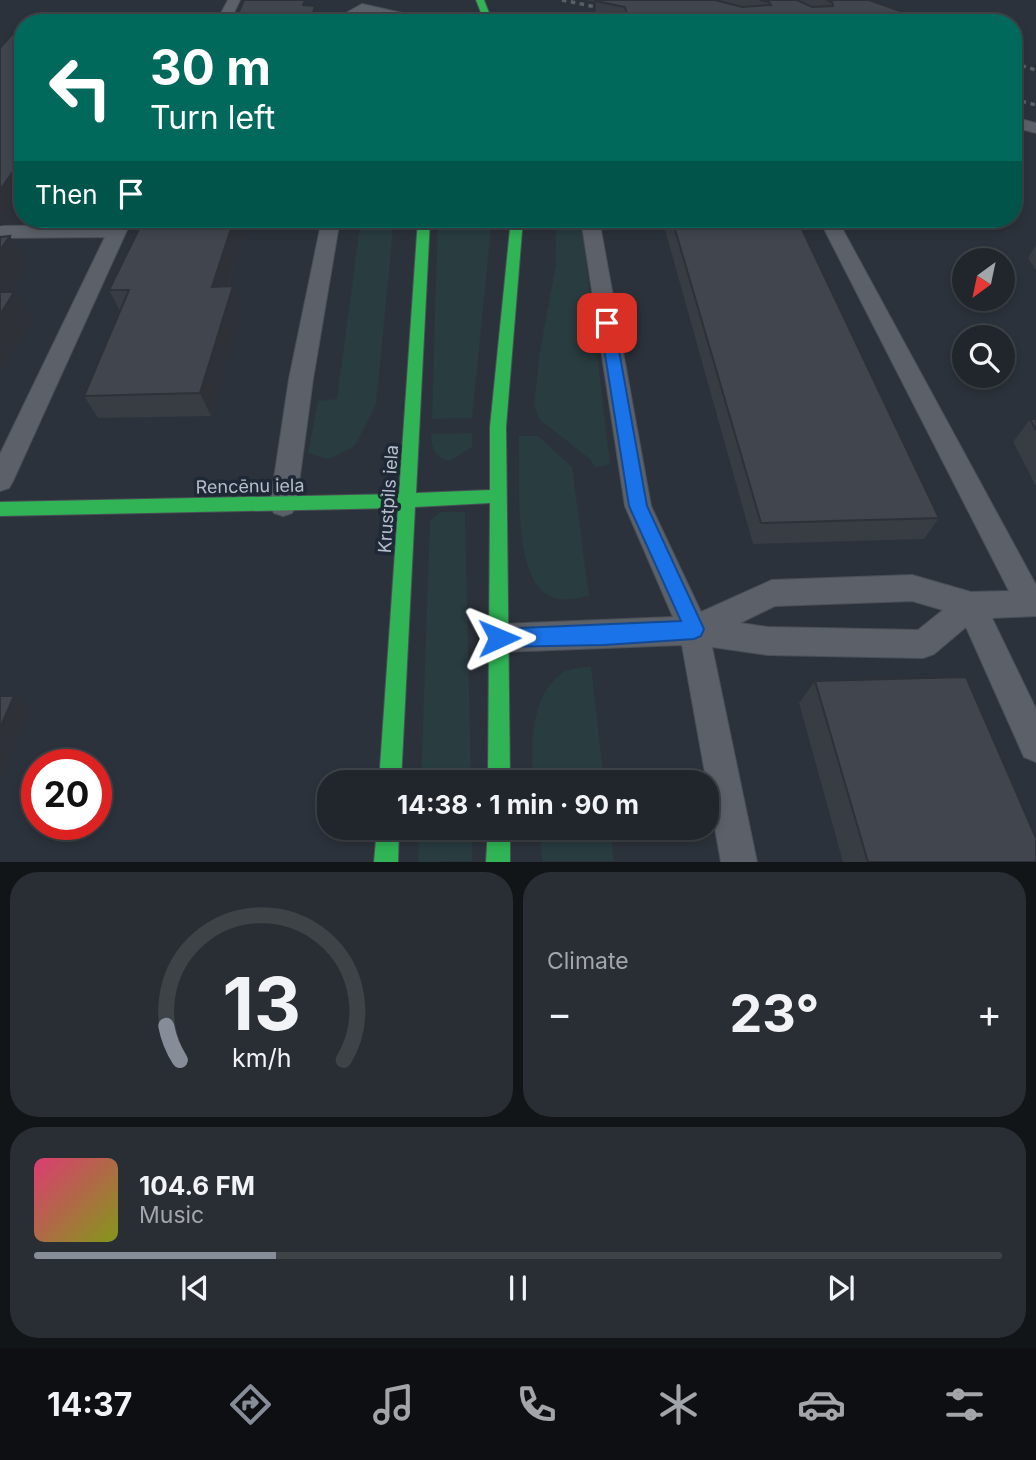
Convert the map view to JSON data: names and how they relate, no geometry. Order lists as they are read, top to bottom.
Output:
{
  "streets": {
    "main road": ["Rencēnu iela", "Krustpils iela"]
  },
  "crossings": [
    ["Rencēnu iela", "Krustpils iela"]
  ],
  "north": "bottom left",
  "page": {
    "turn": ["30 m", "Turn left"],
    "then": "Then",
    "limit": "20",
    "trip": "14:38 · 1 min · 90 m",
    "tile": "Climate",
    "heat": ["−", "23°", "+"],
    "song": ["104.6 FM", "Music"],
    "tabs": "14:37",
    "gauge": ["13", "km/h"]
  }
}
